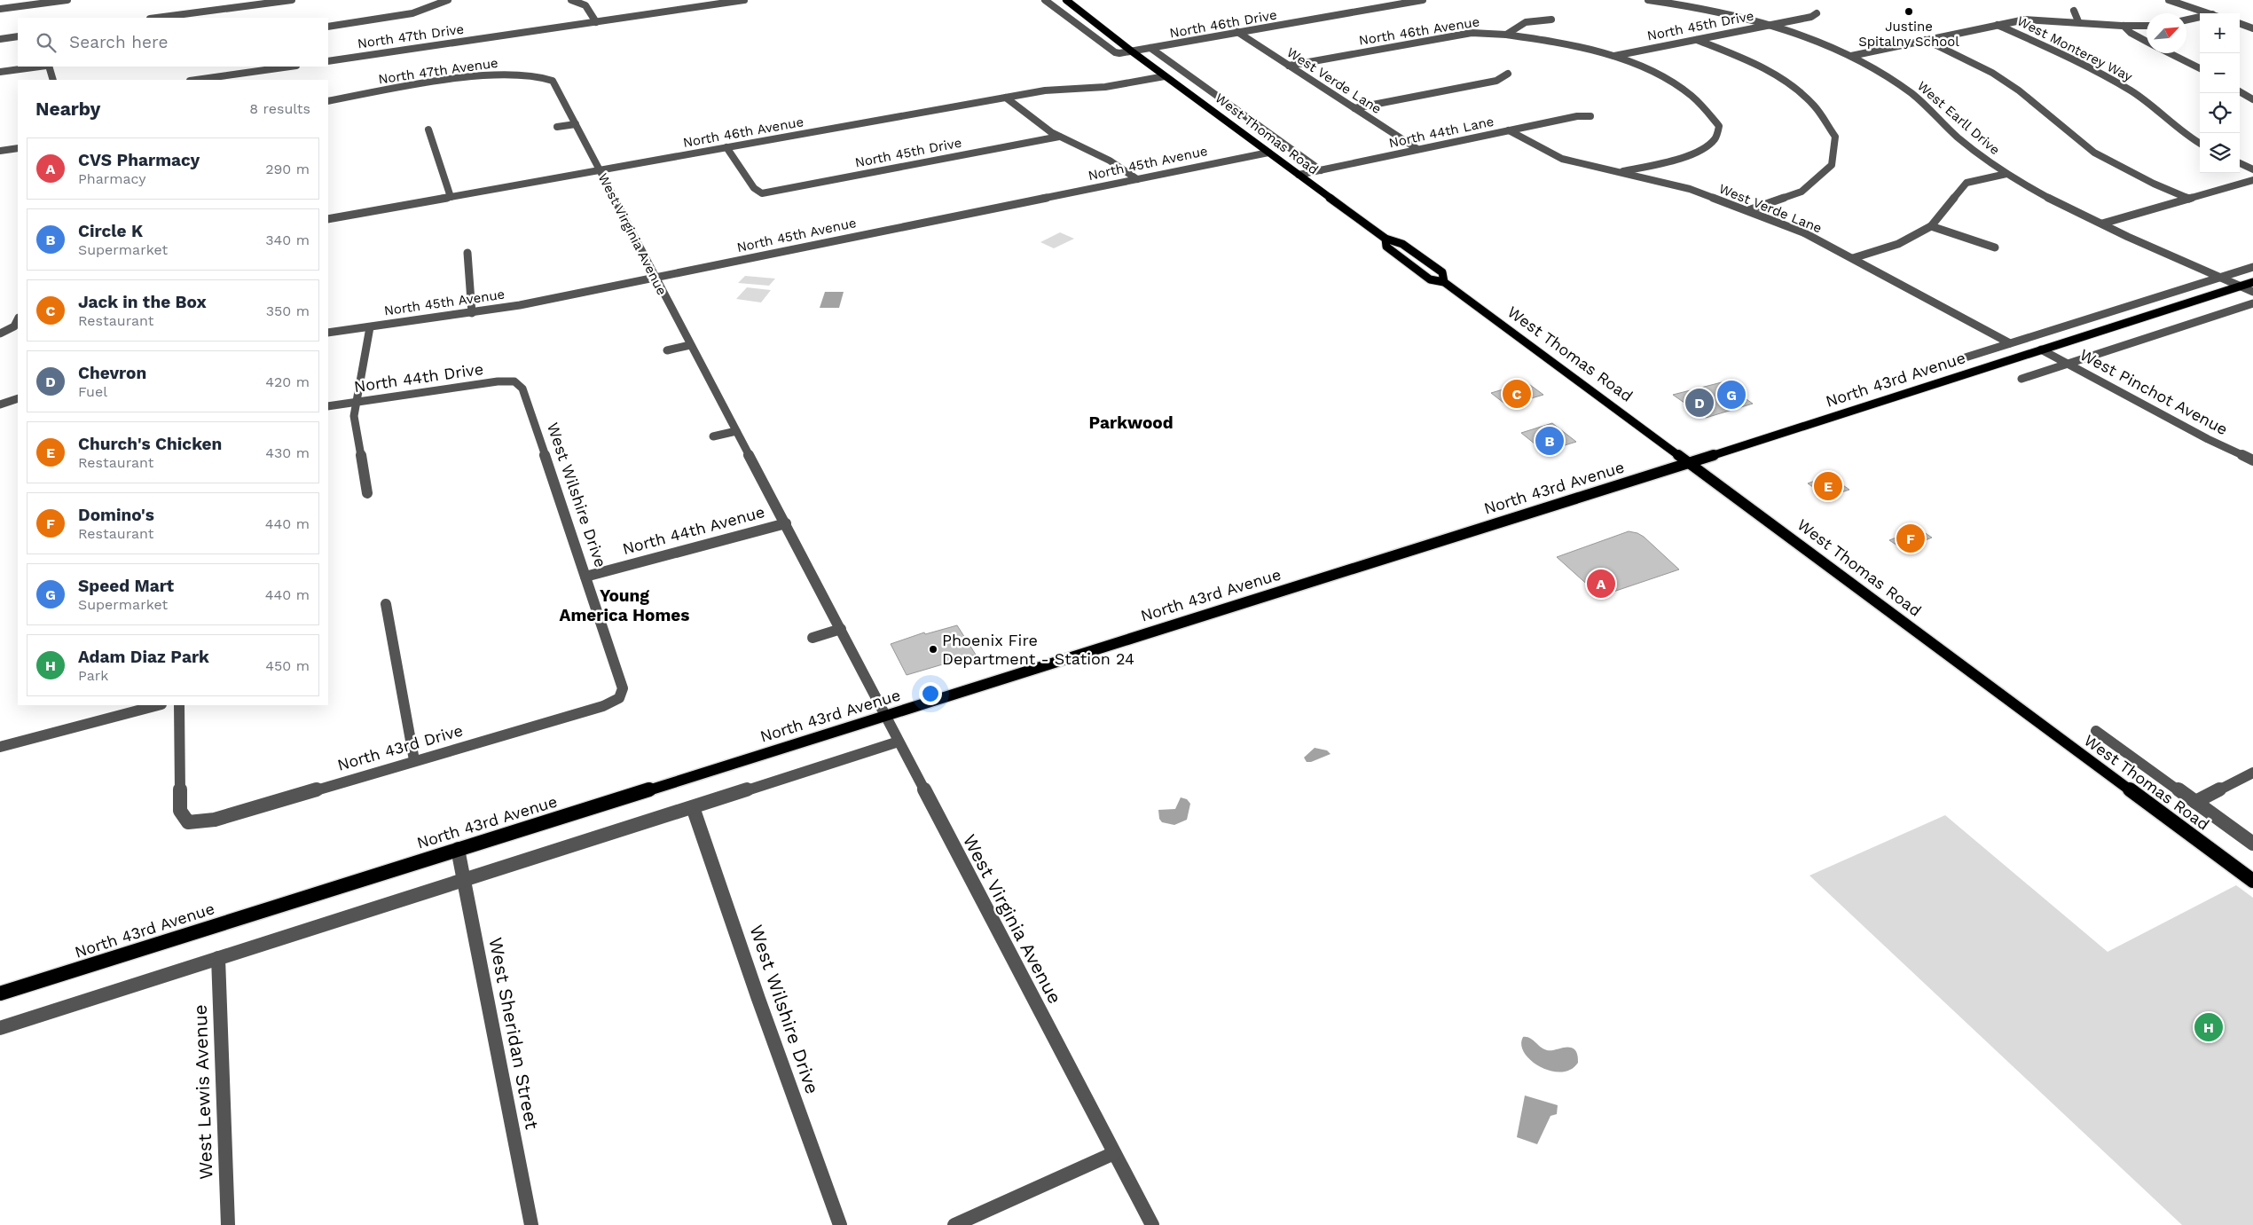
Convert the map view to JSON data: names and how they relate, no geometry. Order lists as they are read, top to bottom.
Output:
{
  "streets": {
    "main road": ["West Thomas Road", "North 43rd Avenue"],
    "street": [
      "North 46th Drive",
      "North 45th Drive",
      "North 46th Avenue",
      "North 47th Drive",
      "West Monterey Way",
      "North 47th Avenue",
      "West Verde Lane",
      "West Earll Drive",
      "North 44th Lane",
      "North 45th Avenue",
      "West Virginia Avenue",
      "North 44th Drive",
      "West Pinchot Avenue",
      "West Wilshire Drive",
      "North 44th Avenue",
      "North 43rd Drive",
      "West Sheridan Street",
      "West Lewis Avenue"
    ]
  },
  "crossings": [
    ["North 46th Drive", "West Verde Lane"],
    ["North 46th Drive", "West Thomas Road"],
    ["North 45th Drive", "North 46th Avenue"],
    ["North 45th Drive", "West Earll Drive"],
    ["North 46th Avenue", "West Verde Lane"],
    ["North 46th Avenue", "West Thomas Road"],
    ["North 46th Avenue", "West Virginia Avenue"],
    ["North 47th Avenue", "West Virginia Avenue"],
    ["West Verde Lane", "North 44th Lane"],
    ["West Verde Lane", "North 43rd Avenue"],
    ["West Earll Drive", "North 43rd Avenue"],
    ["North 44th Lane", "West Thomas Road"],
    ["West Thomas Road", "North 45th Avenue"],
    ["West Thomas Road", "North 43rd Avenue"],
    ["North 45th Avenue", "West Virginia Avenue"],
    ["West Virginia Avenue", "North 43rd Avenue"],
    ["West Virginia Avenue", "North 44th Avenue"],
    ["North 44th Drive", "West Wilshire Drive"],
    ["North 43rd Avenue", "West Pinchot Avenue"],
    ["North 43rd Avenue", "West Sheridan Street"],
    ["West Wilshire Drive", "North 44th Avenue"],
    ["West Wilshire Drive", "North 43rd Drive"]
  ],
  "districts": ["Parkwood", "Young America Homes"],
  "places": ["Justine Spitalny School", "Phoenix Fire Department - Station 24"],
  "north": "top right",
  "page": {
    "map_buttons": ["+", "−"],
    "search": "Search here",
    "heading": ["Nearby", "8 results"],
    "list": [
      {
        "mark": "A",
        "name": "CVS Pharmacy",
        "note": "Pharmacy",
        "value": "290 m"
      },
      {
        "mark": "B",
        "name": "Circle K",
        "note": "Supermarket",
        "value": "340 m"
      },
      {
        "mark": "C",
        "name": "Jack in the Box",
        "note": "Restaurant",
        "value": "350 m"
      },
      {
        "mark": "D",
        "name": "Chevron",
        "note": "Fuel",
        "value": "420 m"
      },
      {
        "mark": "E",
        "name": "Church's Chicken",
        "note": "Restaurant",
        "value": "430 m"
      },
      {
        "mark": "F",
        "name": "Domino's",
        "note": "Restaurant",
        "value": "440 m"
      },
      {
        "mark": "G",
        "name": "Speed Mart",
        "note": "Supermarket",
        "value": "440 m"
      },
      {
        "mark": "H",
        "name": "Adam Diaz Park",
        "note": "Park",
        "value": "450 m"
      }
    ],
    "pins": [
      "C",
      "G",
      "D",
      "B",
      "E",
      "F",
      "A",
      "H"
    ]
  }
}
